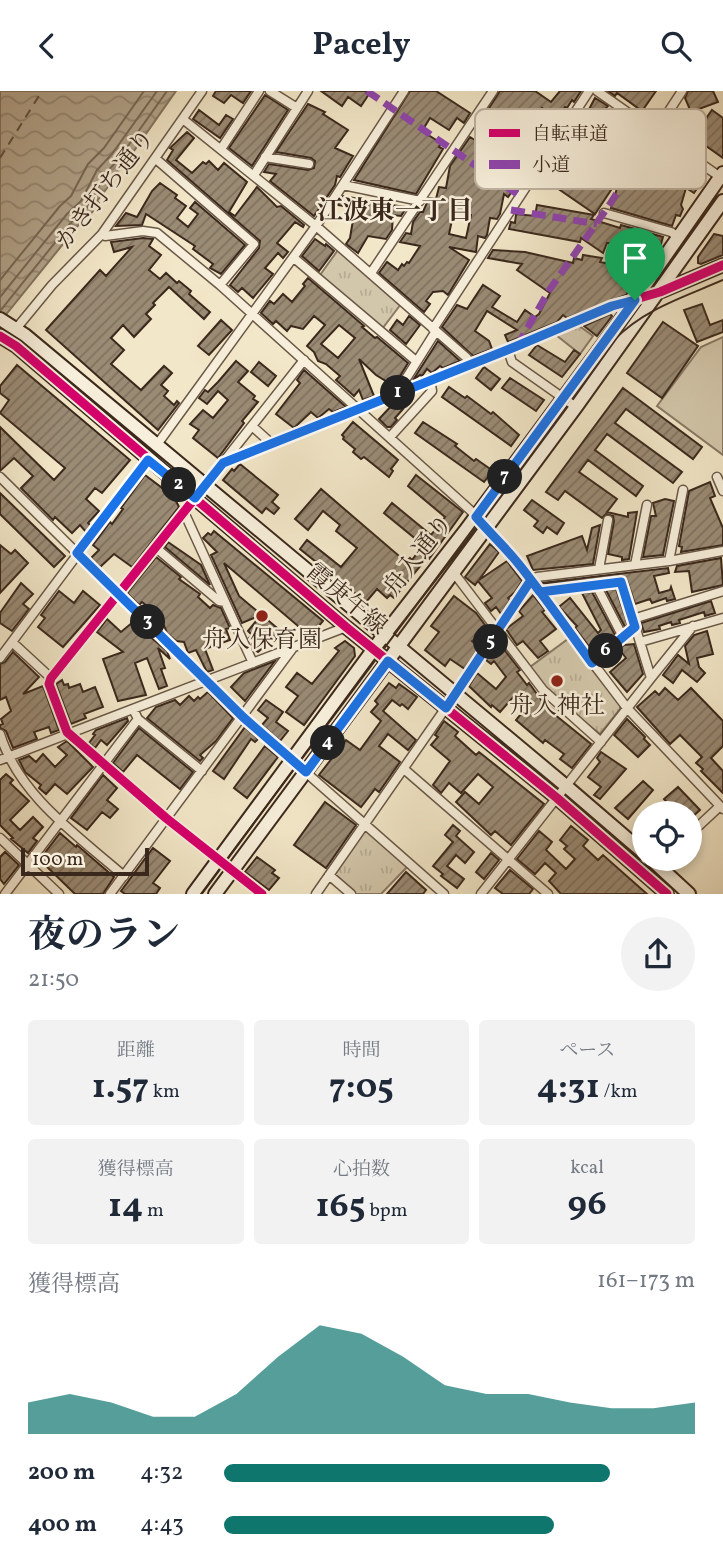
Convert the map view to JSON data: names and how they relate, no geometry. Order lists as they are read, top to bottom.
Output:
{
  "streets": {
    "street": ["かき打ち通り", "舟入通り", "霞庚午線"]
  },
  "crossings": [
    ["かき打ち通り", "霞庚午線"],
    ["舟入通り", "霞庚午線"]
  ],
  "districts": ["江波東一丁目"],
  "places": ["舟入保育園", "舟入神社"],
  "legend": ["自転車道", "小道"],
  "scale_bar": "100 m",
  "page": {
    "header": "Pacely",
    "pins": [
      "1",
      "7",
      "2",
      "3",
      "5",
      "6",
      "4"
    ],
    "scale": "100 m",
    "heading": ["夜のラン", "21:50"],
    "stats": [
      ["距離", "1.57 km"],
      ["時間", "7:05"],
      ["ペース", "4:31 /km"],
      ["獲得標高", "14 m"],
      ["心拍数", "165 bpm"],
      ["kcal", "96"]
    ],
    "chart": ["獲得標高", "161–173 m"],
    "list": [
      {
        "name": "200 m",
        "note": "4:32"
      },
      {
        "name": "400 m",
        "note": "4:43"
      }
    ]
  }
}
